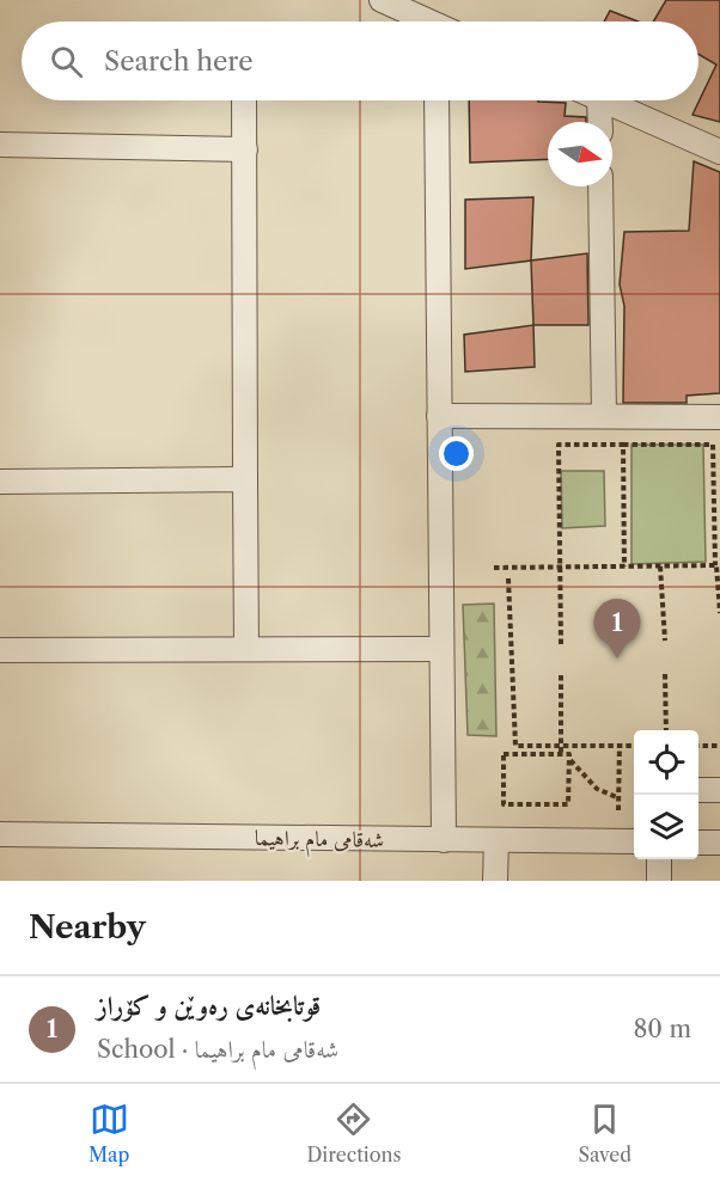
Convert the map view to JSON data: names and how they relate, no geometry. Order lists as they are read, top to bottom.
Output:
{
  "streets": {
    "street": ["شەقامی مام براهیما"]
  },
  "north": "right",
  "page": {
    "search": "Search here",
    "pins": "1",
    "heading": "Nearby",
    "list": [
      {
        "mark": "1",
        "name": "قوتابخانەی رەوێن و کۆراز",
        "note": "School · شەقامی مام براهیما",
        "value": "80 m"
      }
    ],
    "nav": ["Map", "Directions", "Saved"]
  }
}
